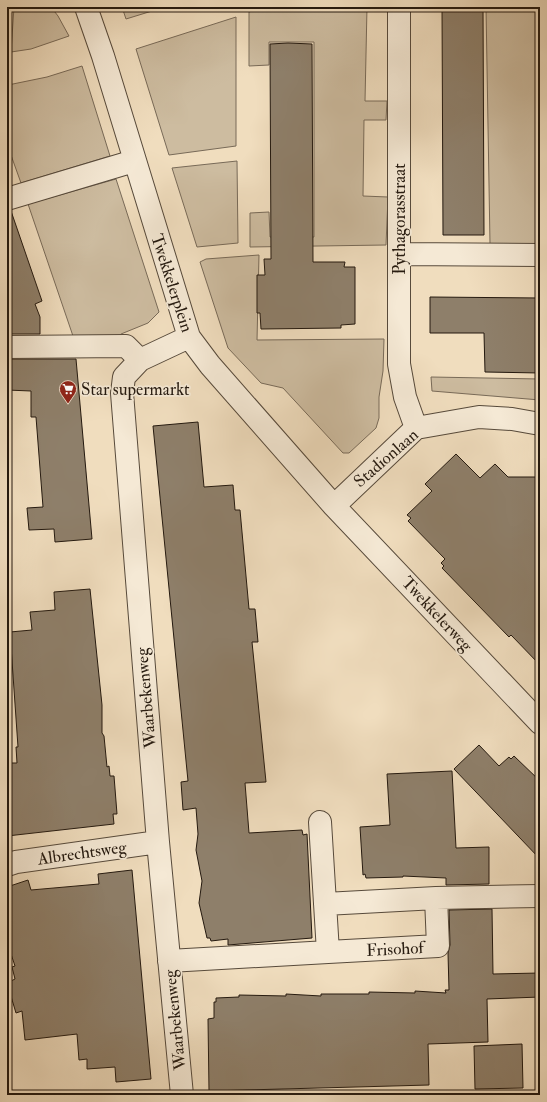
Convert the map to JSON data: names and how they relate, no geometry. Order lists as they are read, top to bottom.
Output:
{
  "streets": {
    "street": [
      "Pythagorasstraat",
      "Twekkelerplein",
      "Stadionlaan",
      "Twekkelerweg",
      "Waarbekenweg",
      "Albrechtsweg",
      "Frisohof"
    ]
  },
  "crossings": [
    ["Pythagorasstraat", "Stadionlaan"],
    ["Twekkelerplein", "Stadionlaan"],
    ["Twekkelerplein", "Twekkelerweg"],
    ["Twekkelerplein", "Waarbekenweg"],
    ["Stadionlaan", "Twekkelerweg"],
    ["Waarbekenweg", "Albrechtsweg"],
    ["Waarbekenweg", "Frisohof"]
  ],
  "places": {
    "supermarket": ["Star supermarkt"]
  }
}
